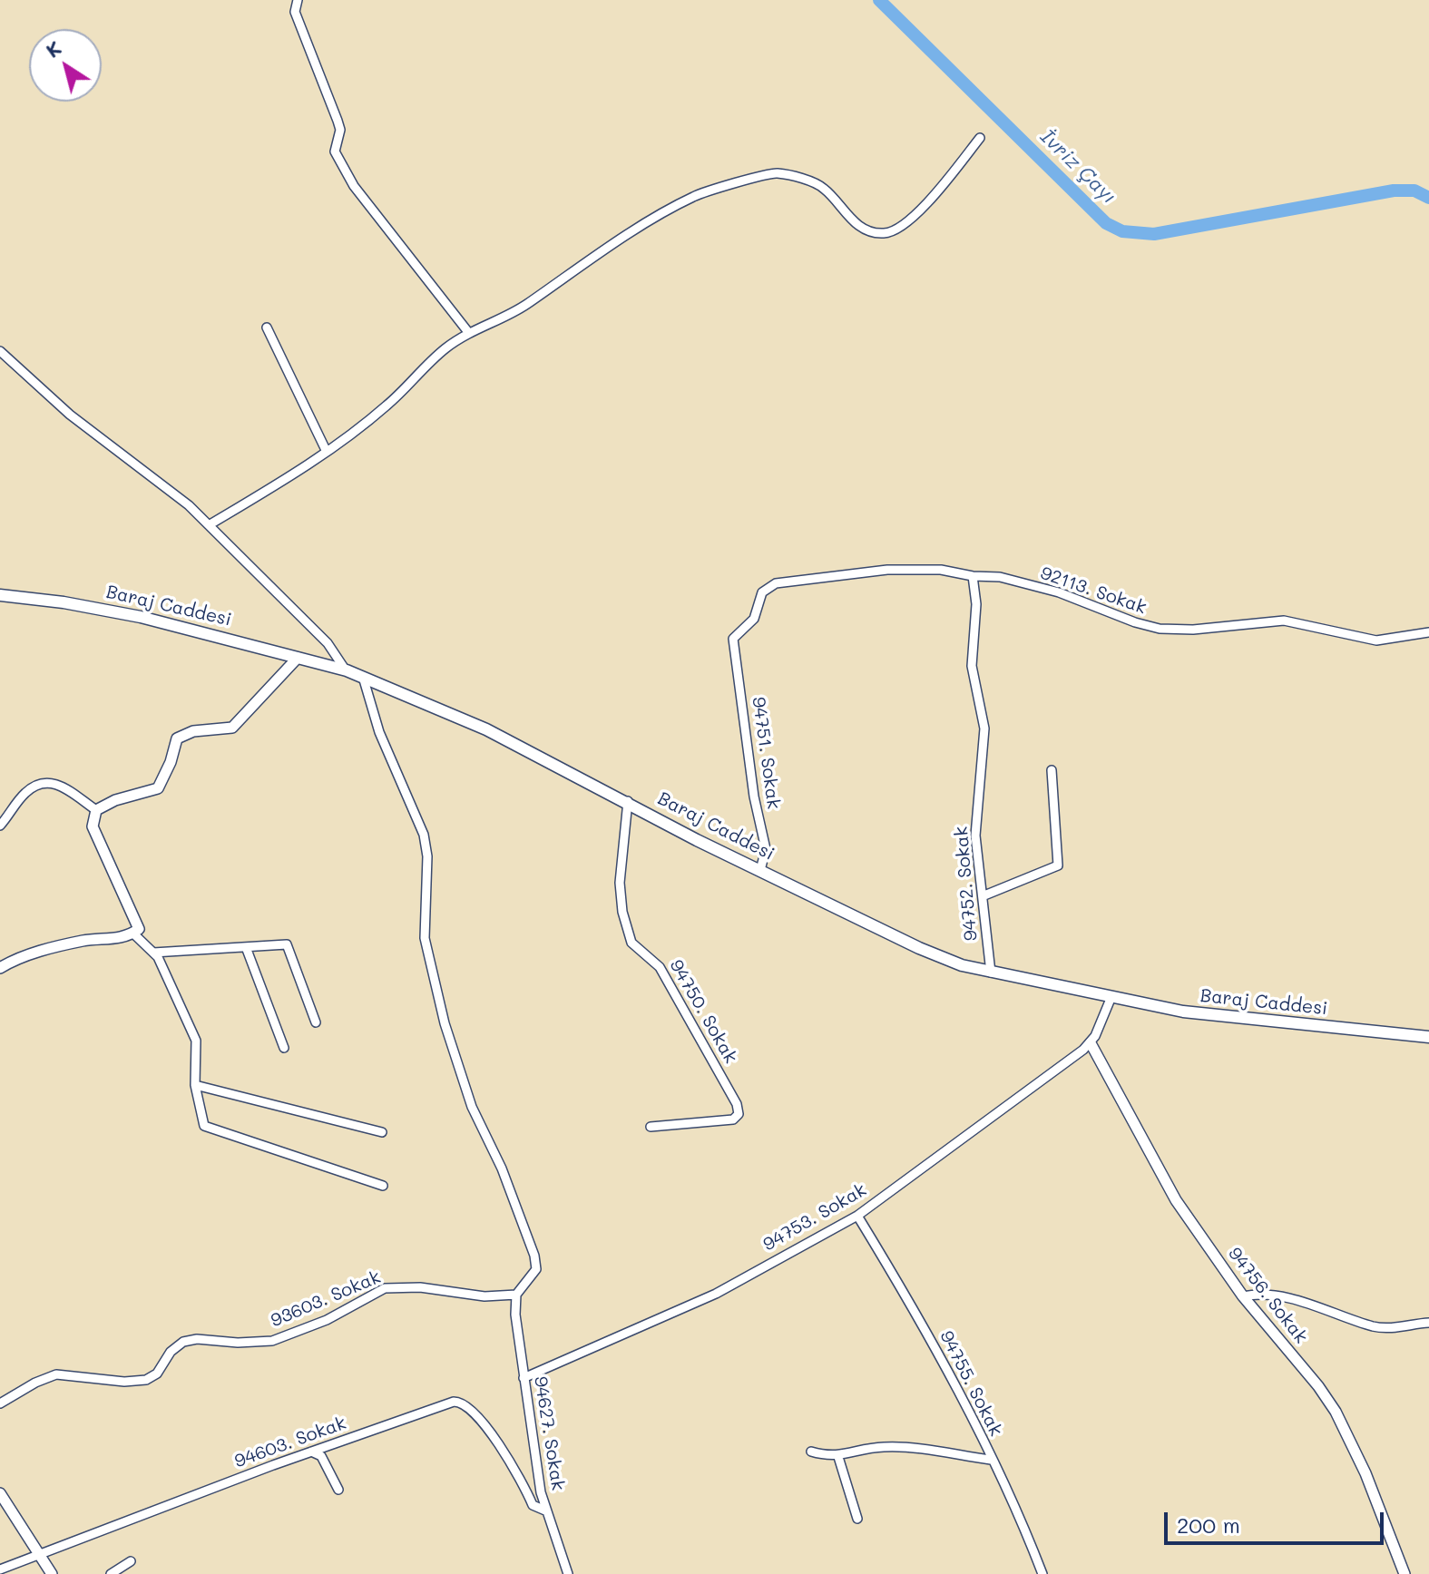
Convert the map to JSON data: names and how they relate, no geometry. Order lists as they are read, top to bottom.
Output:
{
  "streets": {
    "main road": ["Baraj Caddesi"],
    "street": [
      "92113. Sokak",
      "94751. Sokak",
      "94752. Sokak",
      "94750. Sokak",
      "94753. Sokak",
      "94756. Sokak",
      "93603. Sokak",
      "94755. Sokak",
      "94627. Sokak",
      "94603. Sokak"
    ]
  },
  "crossings": [
    ["92113. Sokak", "94751. Sokak"],
    ["92113. Sokak", "94752. Sokak"],
    ["Baraj Caddesi", "94751. Sokak"],
    ["Baraj Caddesi", "94752. Sokak"],
    ["Baraj Caddesi", "94750. Sokak"],
    ["Baraj Caddesi", "94753. Sokak"],
    ["94753. Sokak", "94756. Sokak"],
    ["94753. Sokak", "94755. Sokak"],
    ["94753. Sokak", "94627. Sokak"],
    ["93603. Sokak", "94627. Sokak"],
    ["94627. Sokak", "94603. Sokak"]
  ],
  "water": ["İvriz Çayı"],
  "scale_bar": "200 m",
  "north": "top left"
}
